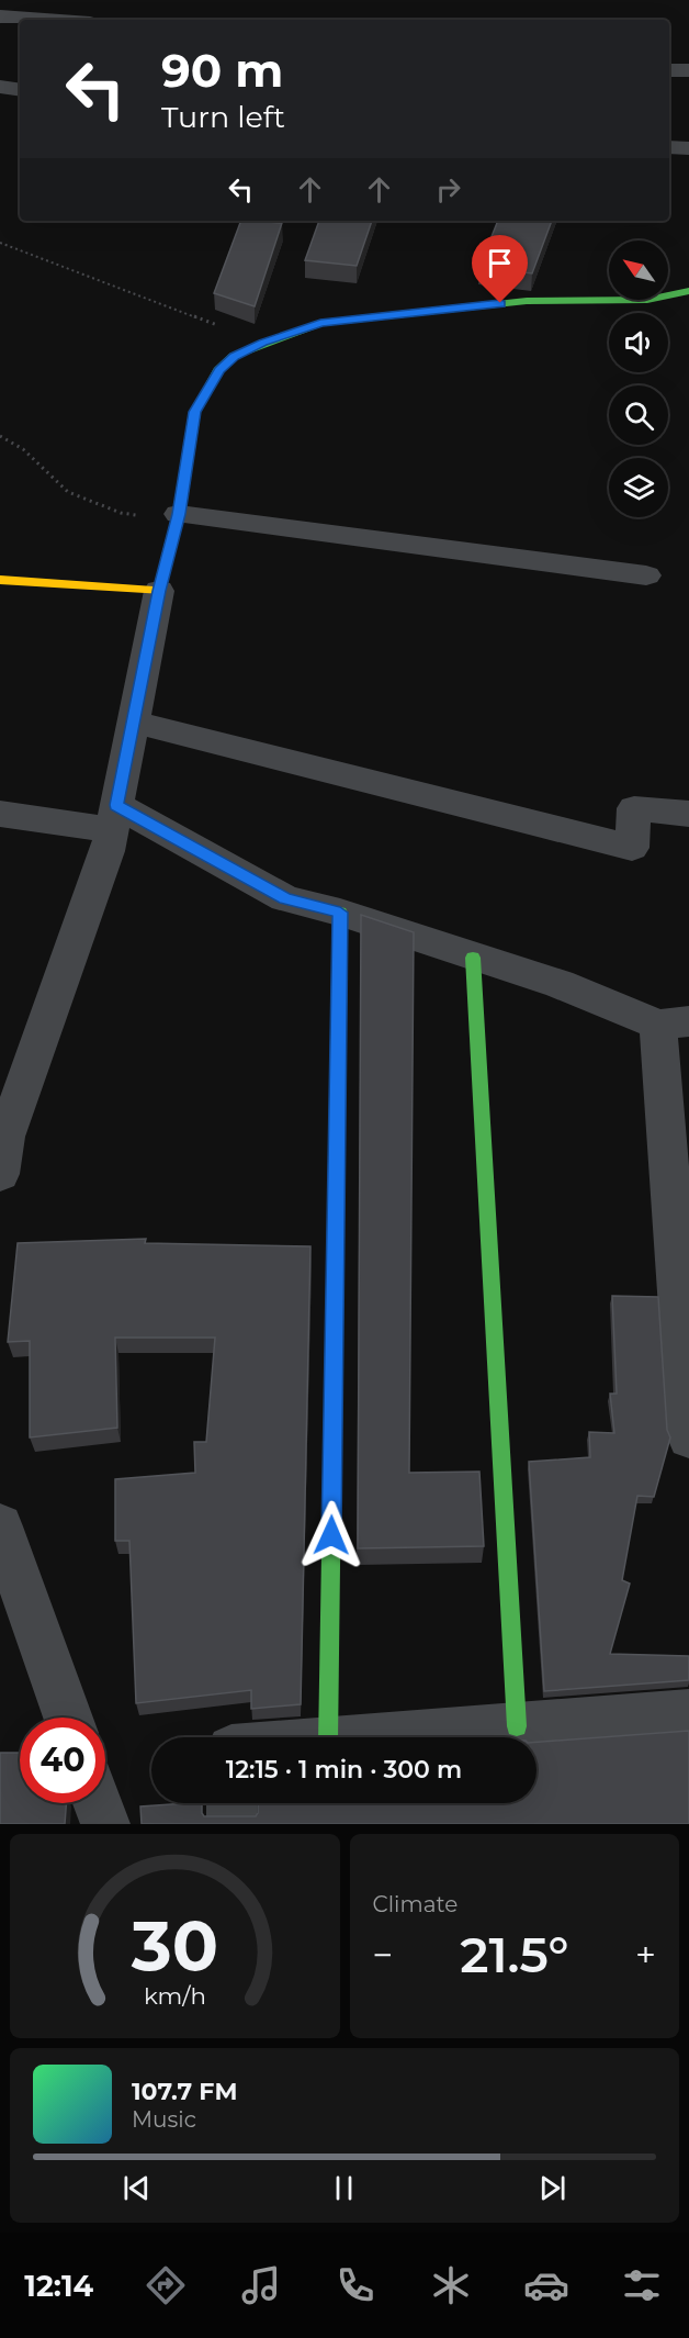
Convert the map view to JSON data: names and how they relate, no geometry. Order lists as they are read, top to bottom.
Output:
{
  "north": "top left",
  "page": {
    "turn": ["90 m", "Turn left"],
    "limit": "40",
    "trip": "12:15 · 1 min · 300 m",
    "tile": "Climate",
    "heat": ["−", "21.5°", "+"],
    "song": ["107.7 FM", "Music"],
    "tabs": "12:14",
    "gauge": ["30", "km/h"]
  }
}
